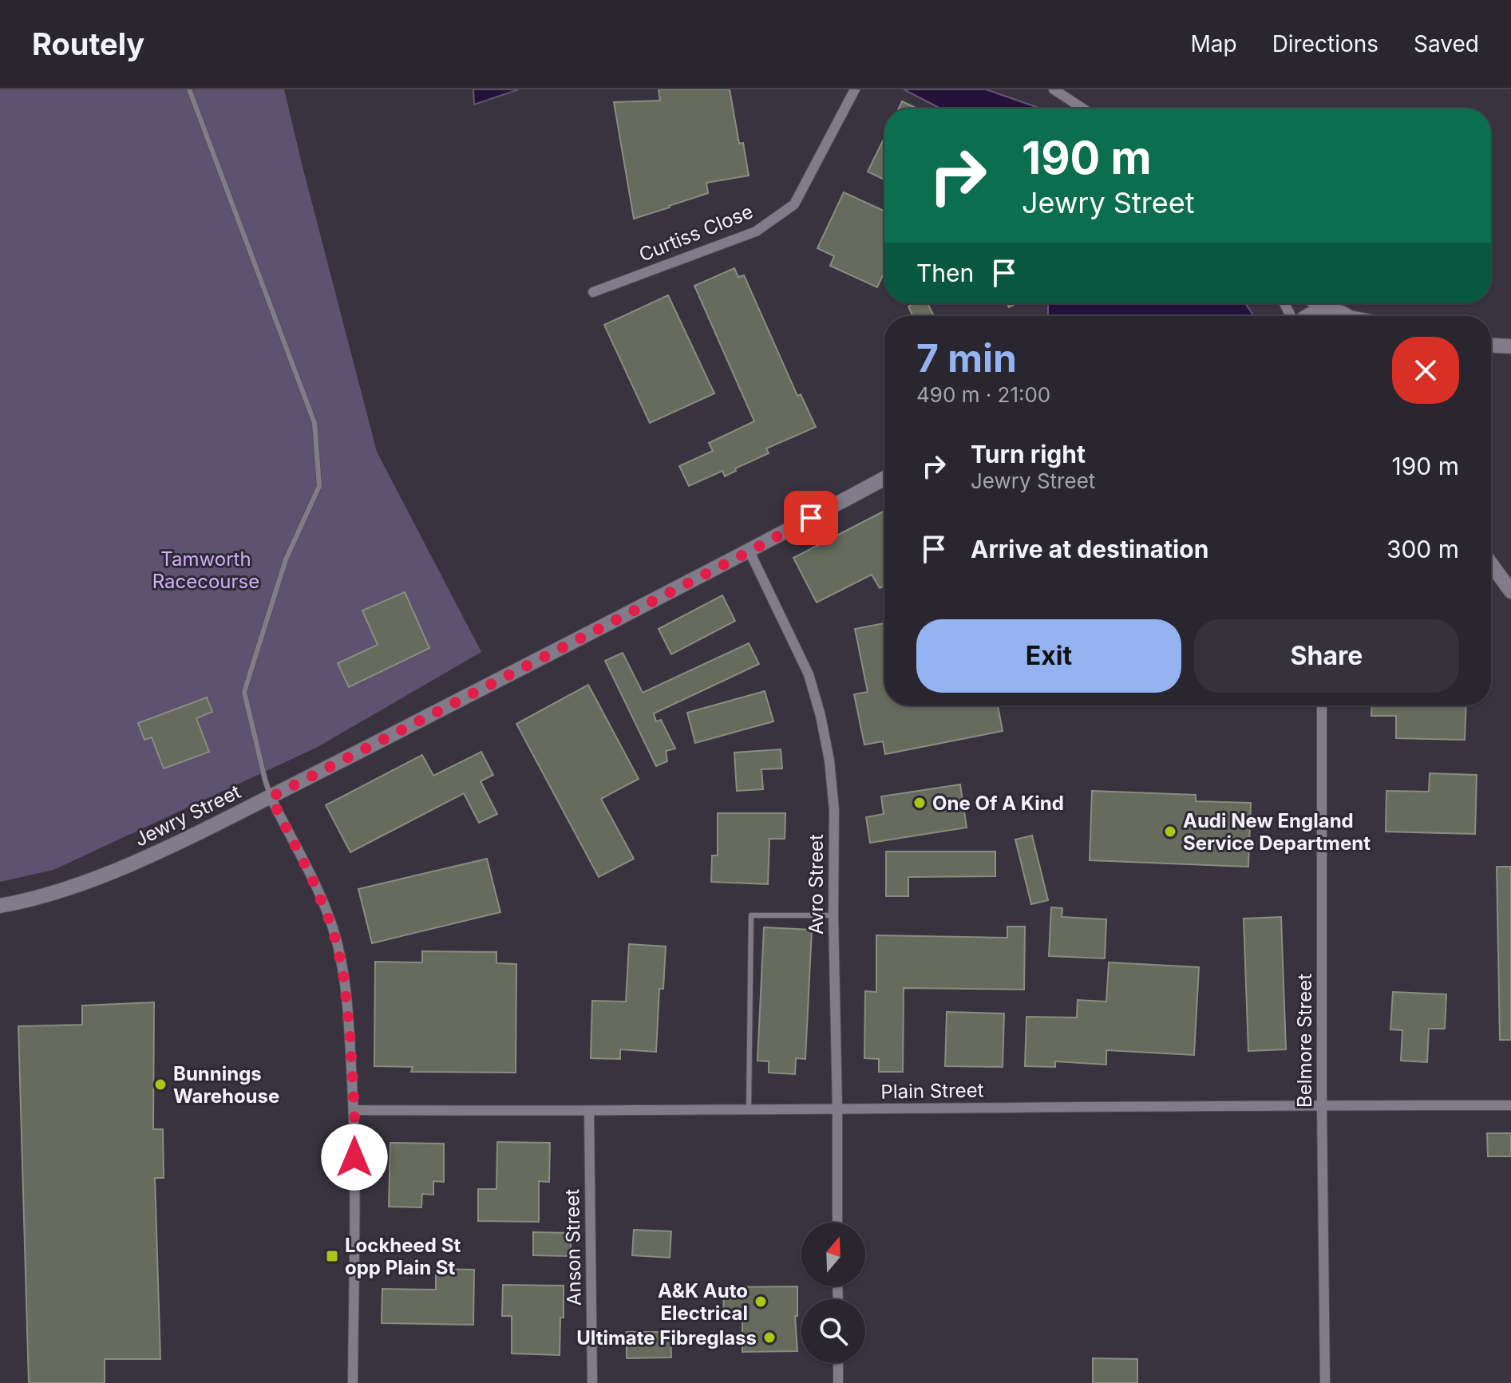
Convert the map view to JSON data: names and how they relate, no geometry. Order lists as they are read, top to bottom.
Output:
{
  "streets": {
    "main road": ["Jewry Street"],
    "street": [
      "Curtiss Close",
      "Avro Street",
      "Belmore Street",
      "Plain Street",
      "Anson Street"
    ]
  },
  "crossings": [
    ["Jewry Street", "Avro Street"],
    ["Avro Street", "Plain Street"],
    ["Belmore Street", "Plain Street"],
    ["Plain Street", "Anson Street"]
  ],
  "parks": ["Tamworth Racecourse"],
  "places": {
    "other": [
      "One Of A Kind",
      "Audi New England Service Department",
      "Bunnings Warehouse",
      "A&K Auto Electrical",
      "Ultimate Fibreglass"
    ],
    "transit": ["Lockheed St opp Plain St"]
  },
  "north": "top",
  "page": {
    "header": "Routely",
    "nav": ["Map", "Directions", "Saved"],
    "turn": ["190 m", "Jewry Street"],
    "then": "Then",
    "heading": ["7 min", "490 m · 21:00"],
    "list": [
      {
        "name": "Turn right",
        "note": "Jewry Street",
        "value": "190 m"
      },
      {
        "name": "Arrive at destination",
        "value": "300 m"
      }
    ],
    "buttons": ["Exit", "Share"]
  }
}
